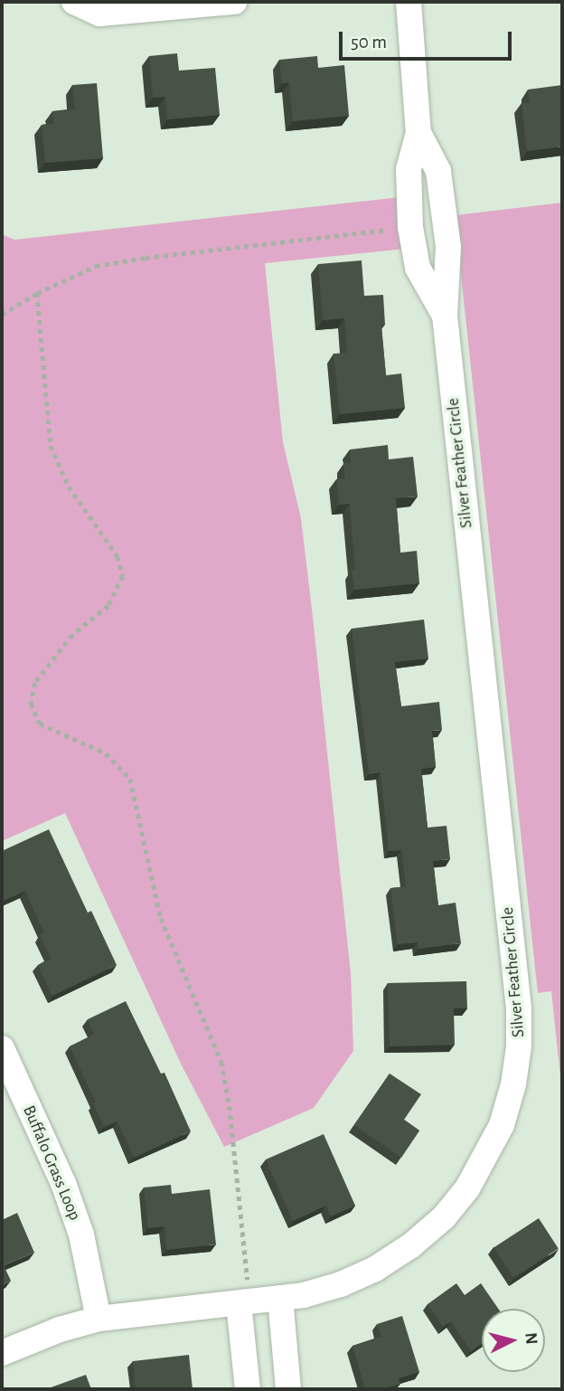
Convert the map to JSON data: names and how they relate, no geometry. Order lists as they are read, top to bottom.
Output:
{
  "streets": {
    "street": ["Silver Feather Circle", "Buffalo Grass Loop"]
  },
  "crossings": [
    ["Silver Feather Circle", "Buffalo Grass Loop"]
  ],
  "scale_bar": "50 m",
  "north": "right"
}
